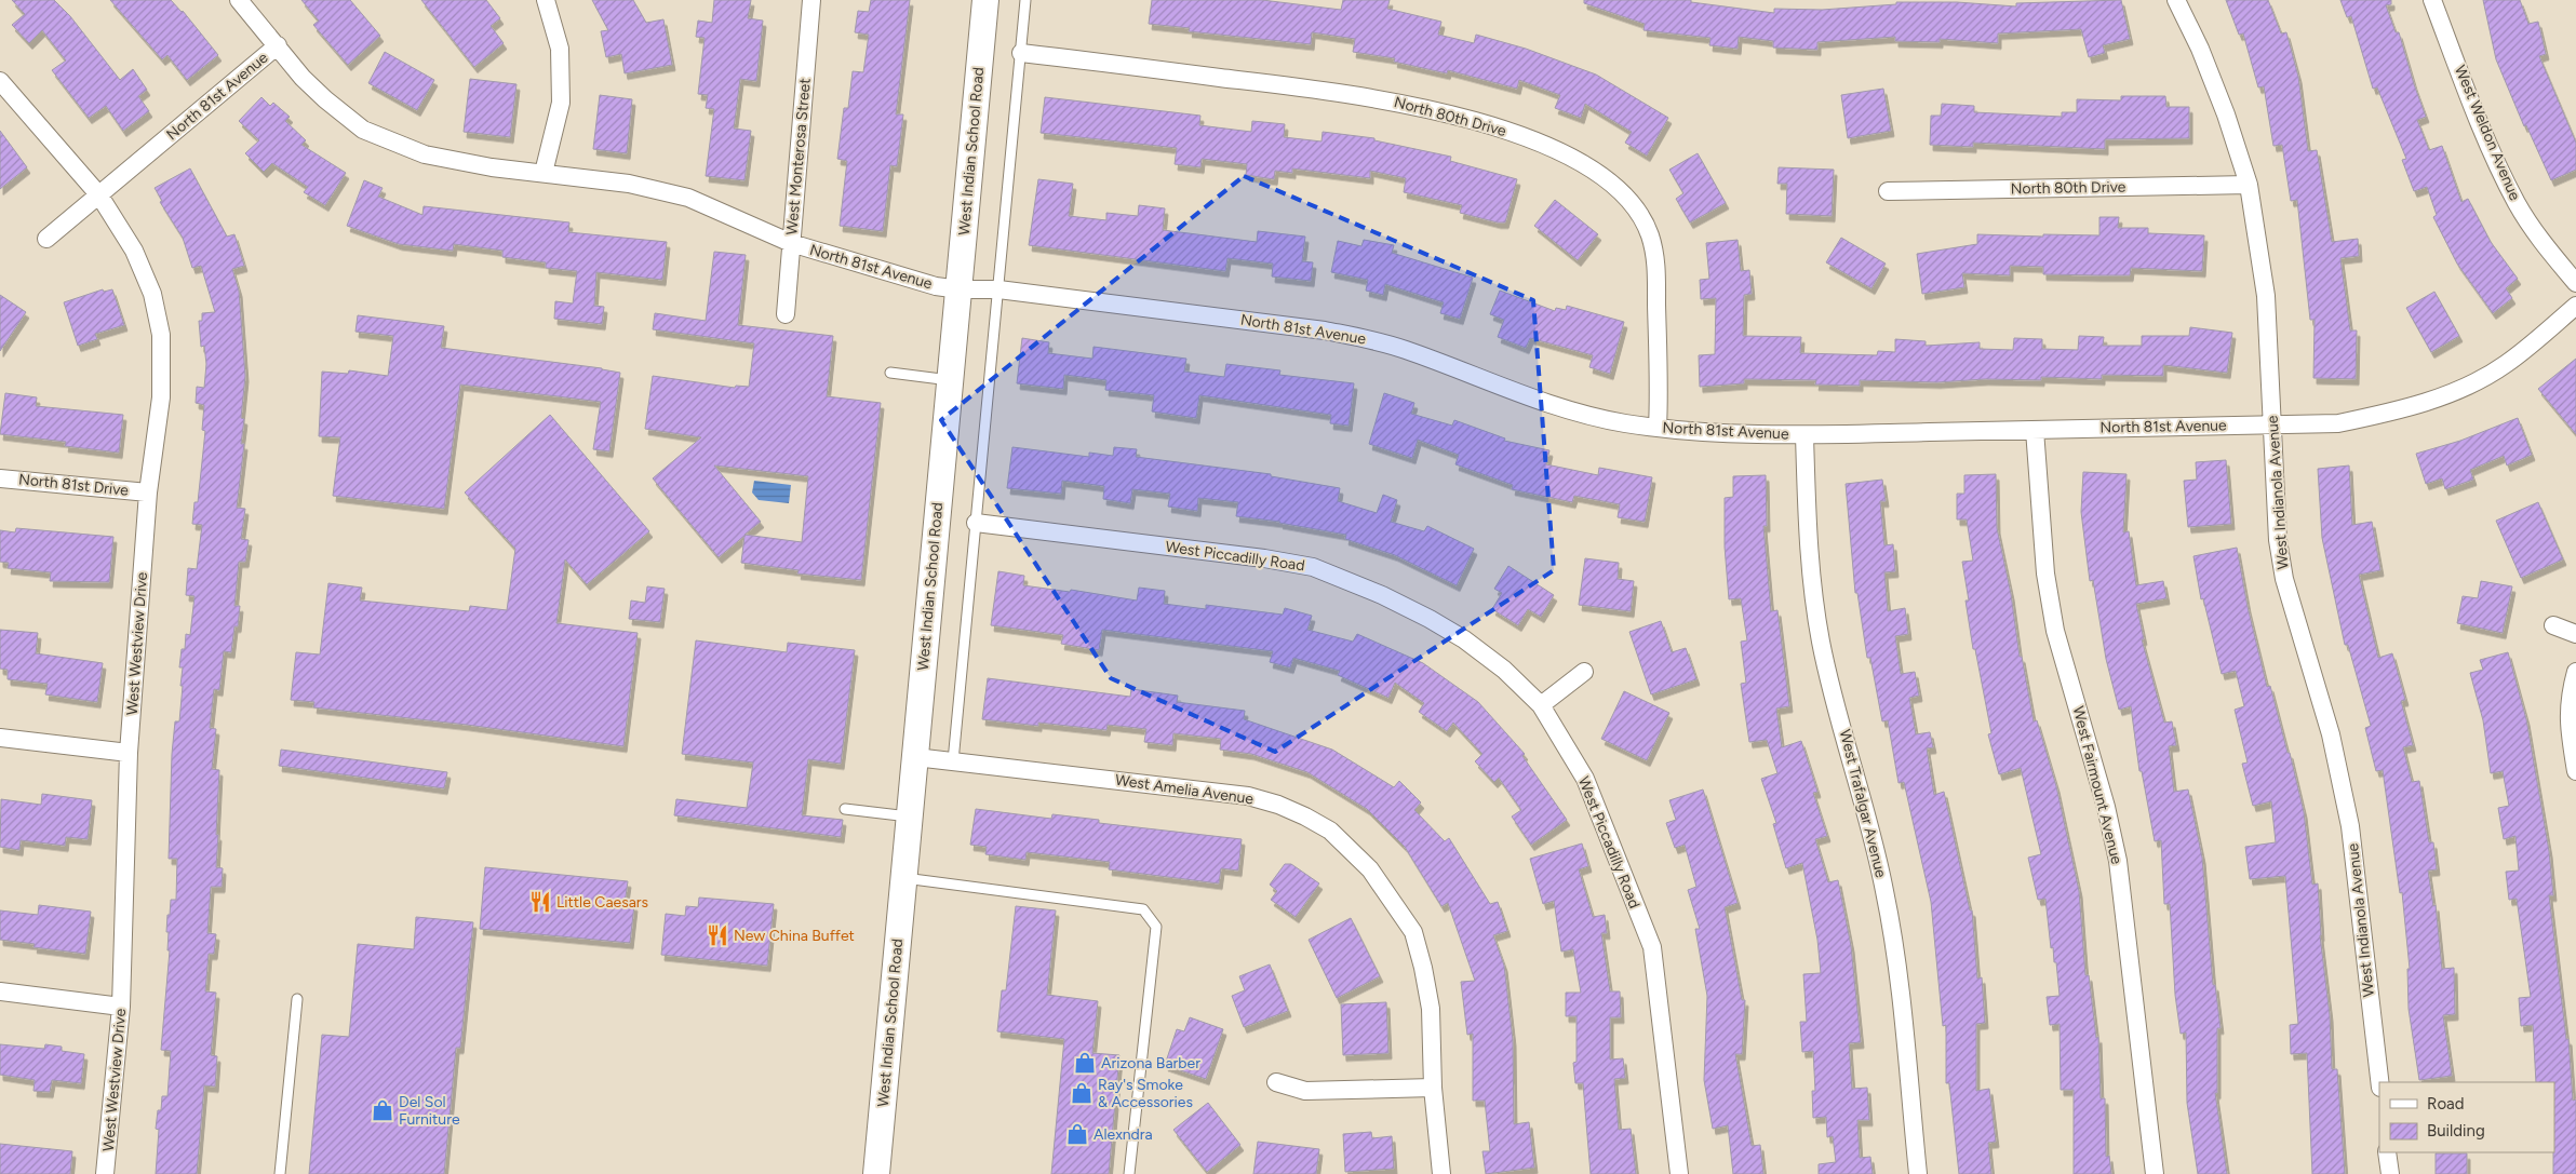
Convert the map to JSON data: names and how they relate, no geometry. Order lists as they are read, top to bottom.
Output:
{
  "streets": {
    "main road": ["West Indian School Road"],
    "street": [
      "North 81st Avenue",
      "North 80th Drive",
      "West Weldon Avenue",
      "West Monterosa Street",
      "North 81st Drive",
      "West Indianola Avenue",
      "West Piccadilly Road",
      "West Westview Drive",
      "West Fairmount Avenue",
      "West Amelia Avenue",
      "West Trafalgar Avenue"
    ]
  },
  "crossings": [
    ["North 81st Avenue", "North 80th Drive"],
    ["North 81st Avenue", "West Indian School Road"],
    ["North 81st Avenue", "West Monterosa Street"],
    ["North 81st Avenue", "West Indianola Avenue"],
    ["North 81st Avenue", "West Westview Drive"],
    ["North 81st Avenue", "West Fairmount Avenue"],
    ["North 81st Avenue", "West Trafalgar Avenue"],
    ["North 80th Drive", "West Indianola Avenue"],
    ["West Indian School Road", "West Amelia Avenue"],
    ["North 81st Drive", "West Westview Drive"]
  ],
  "places": {
    "restaurant": ["Little Caesars", "New China Buffet"],
    "shop": [
      "Arizona Barber",
      "Ray's Smoke & Accessories",
      "Del Sol Furniture",
      "Alexndra"
    ]
  },
  "legend": ["Road", "Building"]
}
